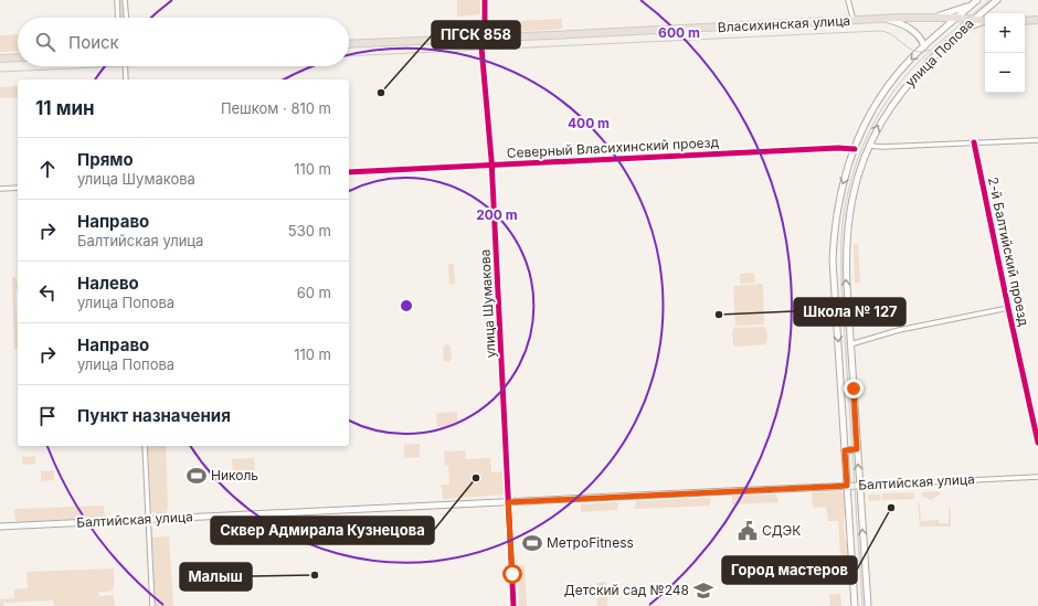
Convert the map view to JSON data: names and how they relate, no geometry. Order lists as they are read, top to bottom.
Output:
{
  "streets": {
    "highway": ["Власихинская улица"],
    "main road": ["улица Попова", "Балтийская улица"],
    "street": ["Северный Власихинский проезд", "2-й Балтийский проезд", "улица Шумакова"]
  },
  "crossings": [
    ["Власихинская улица", "улица Попова"],
    ["Власихинская улица", "улица Шумакова"],
    ["улица Попова", "Северный Власихинский проезд"],
    ["улица Попова", "Балтийская улица"],
    ["Северный Власихинский проезд", "улица Шумакова"],
    ["улица Шумакова", "Балтийская улица"]
  ],
  "places": {
    "other": [
      "ПГСК 858",
      "Школа № 127",
      "Сквер Адмирала Кузнецова",
      "Город мастеров",
      "Малыш"
    ],
    "sports": ["Николь", "МетроFitness"],
    "public building": ["СДЭК"],
    "school or university": ["Детский сад №248"]
  },
  "page": {
    "map_buttons": ["+", "−"],
    "search": "Поиск",
    "heading": ["11 мин", "Пешком · 810 m"],
    "list": [
      ["Прямо", "улица Шумакова", "110 m"],
      ["Направо", "Балтийская улица", "530 m"],
      ["Налево", "улица Попова", "60 m"],
      ["Направо", "улица Попова", "110 m"],
      "Пункт назначения"
    ]
  },
  "rings": ["600 m", "400 m", "200 m"]
}
